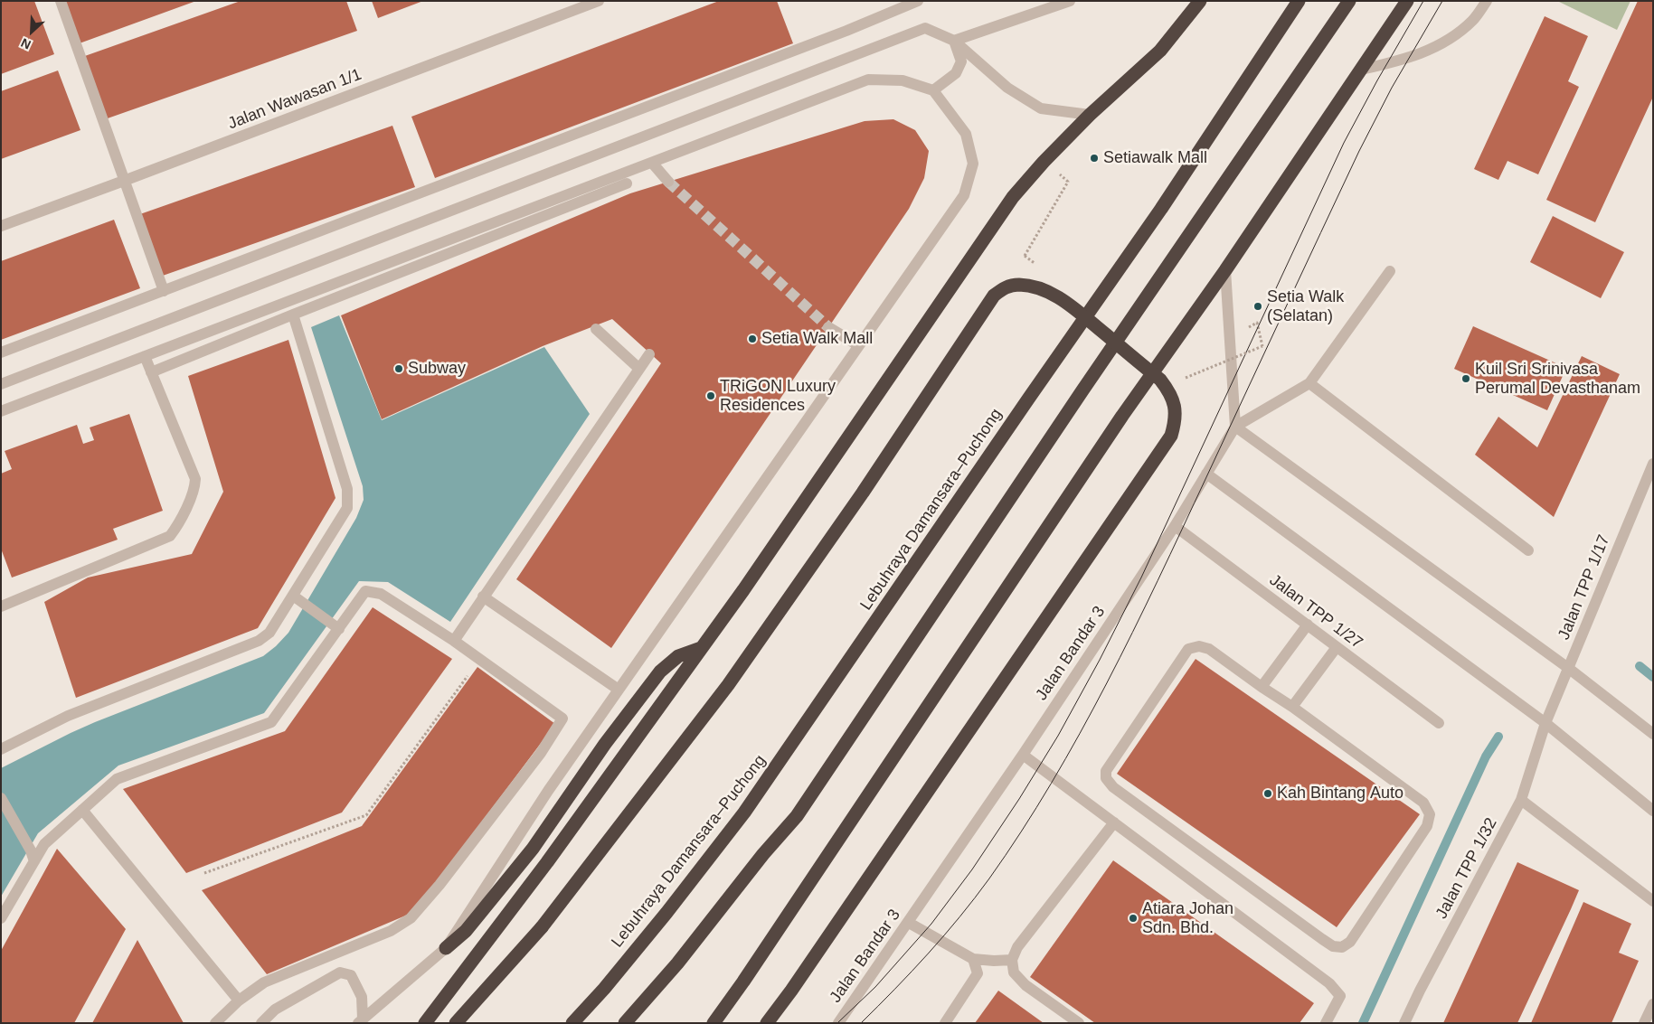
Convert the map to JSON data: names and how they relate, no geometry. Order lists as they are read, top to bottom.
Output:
{
  "streets": {
    "highway": ["Lebuhraya Damansara–Puchong"],
    "street": [
      "Jalan Wawasan 1/1",
      "Jalan TPP 1/17",
      "Jalan TPP 1/27",
      "Jalan Bandar 3",
      "Jalan TPP 1/32"
    ]
  },
  "crossings": [
    ["Jalan TPP 1/17", "Jalan TPP 1/32"],
    ["Jalan TPP 1/27", "Jalan Bandar 3"]
  ],
  "places": [
    "Setiawalk Mall",
    "Setia Walk (Selatan)",
    "Setia Walk Mall",
    "Subway",
    "Kuil Sri Srinivasa Perumal Devasthanam",
    "TRiGON Luxury Residences",
    "Kah Bintang Auto",
    "Atiara Johan Sdn. Bhd."
  ],
  "north": "bottom left"
}
